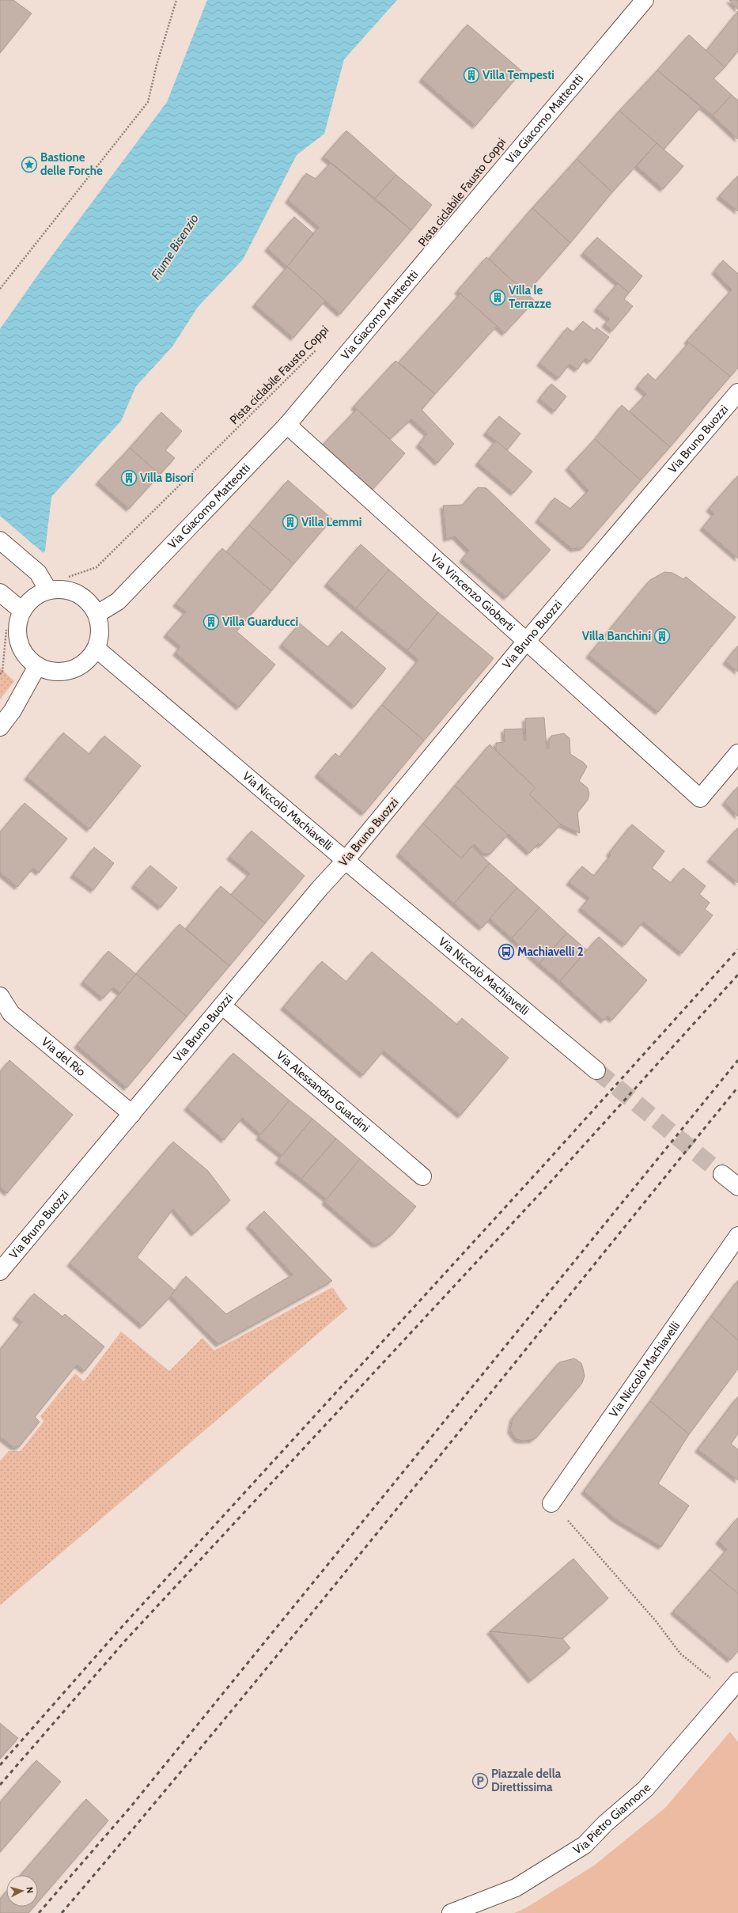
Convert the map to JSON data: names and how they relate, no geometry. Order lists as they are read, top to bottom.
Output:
{
  "streets": {
    "street": [
      "Via Giacomo Matteotti",
      "Via Bruno Buozzi",
      "Via Vincenzo Gioberti",
      "Via Niccolò Machiavelli",
      "Via del Rio",
      "Via Alessandro Guardini",
      "Via Pietro Giannone"
    ],
    "path": ["Pista ciclabile Fausto Coppi"]
  },
  "crossings": [
    ["Via Giacomo Matteotti", "Via Vincenzo Gioberti"],
    ["Via Giacomo Matteotti", "Via Niccolò Machiavelli"],
    ["Via Bruno Buozzi", "Via Vincenzo Gioberti"],
    ["Via Bruno Buozzi", "Via Niccolò Machiavelli"],
    ["Via Bruno Buozzi", "Via del Rio"],
    ["Via Bruno Buozzi", "Via Alessandro Guardini"]
  ],
  "water": ["Fiume Bisenzio"],
  "places": {
    "building": [
      "Villa Tempesti",
      "Villa le Terrazze",
      "Villa Bisori",
      "Villa Lemmi",
      "Villa Guarducci",
      "Villa Banchini"
    ],
    "place": ["Bastione delle Forche"],
    "bus stop": ["Machiavelli 2"],
    "parking": ["Piazzale della Direttissima"]
  },
  "north": "right"
}
